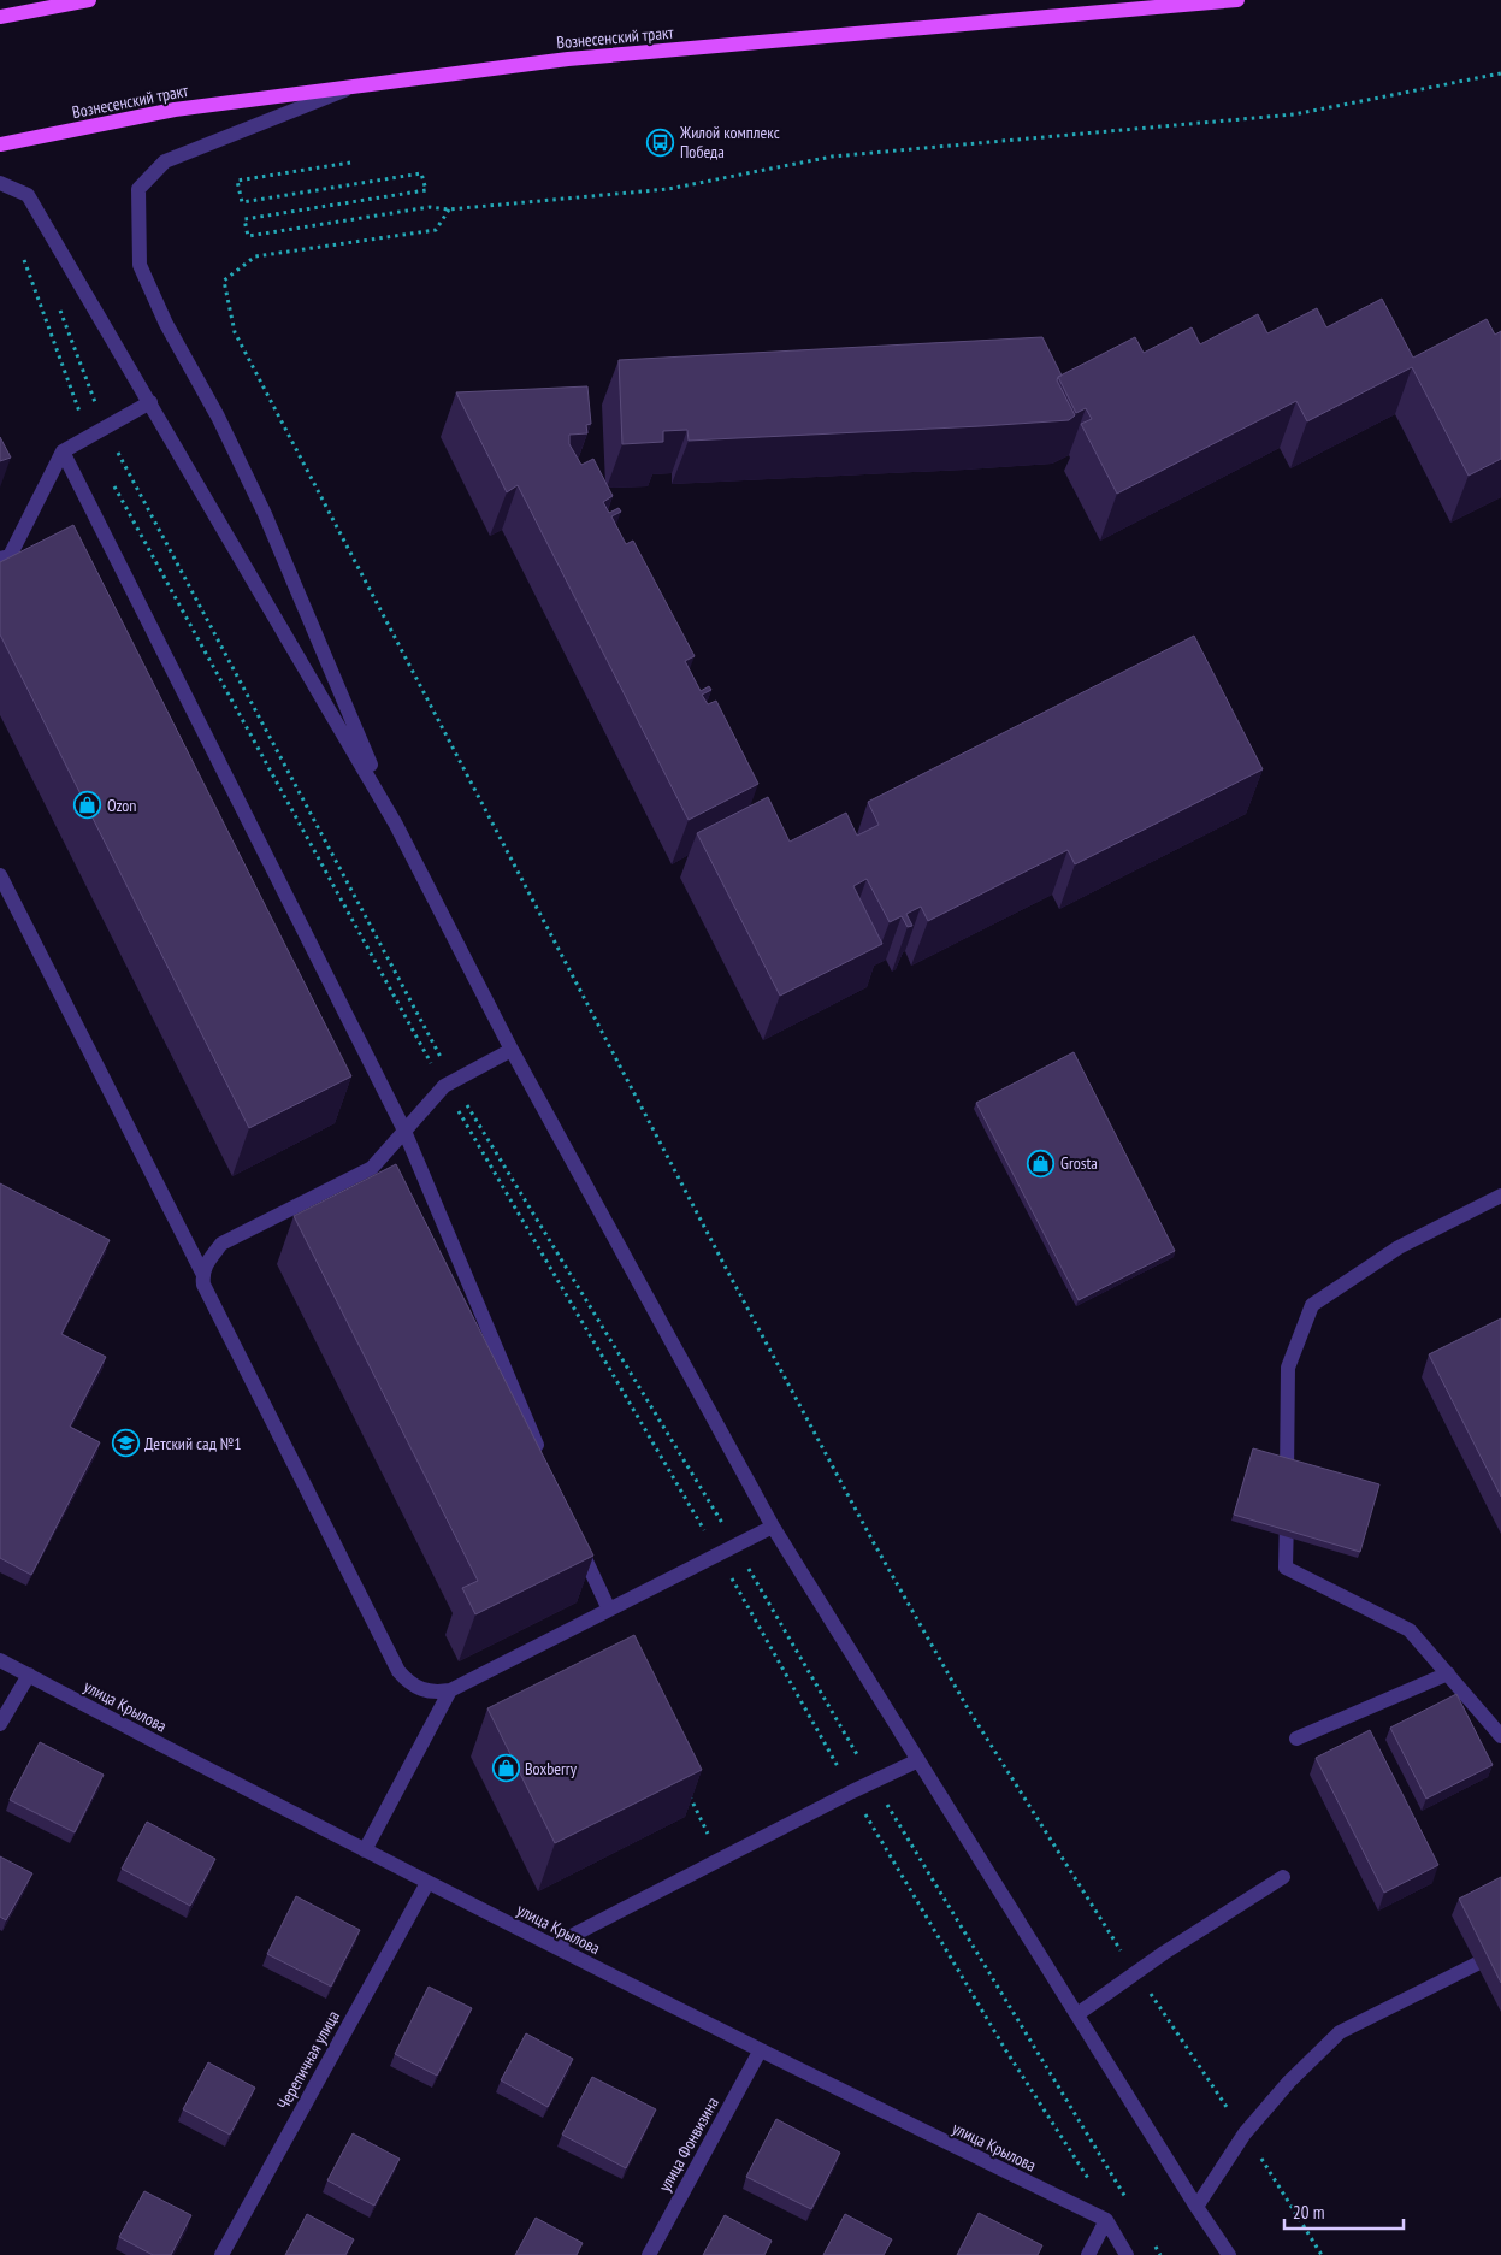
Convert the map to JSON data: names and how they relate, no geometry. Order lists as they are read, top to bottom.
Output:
{
  "streets": {
    "main road": ["Вознесенский тракт"],
    "street": ["улица Крылова", "Черепичная улица", "улица Фонвизина"]
  },
  "crossings": [
    ["улица Крылова", "Черепичная улица"],
    ["улица Крылова", "улица Фонвизина"]
  ],
  "places": {
    "bus stop": ["Жилой комплекс Победа"],
    "shop": ["Ozon", "Grosta", "Boxberry"],
    "school or university": ["Детский сад №1"]
  },
  "scale_bar": "20 m"
}
